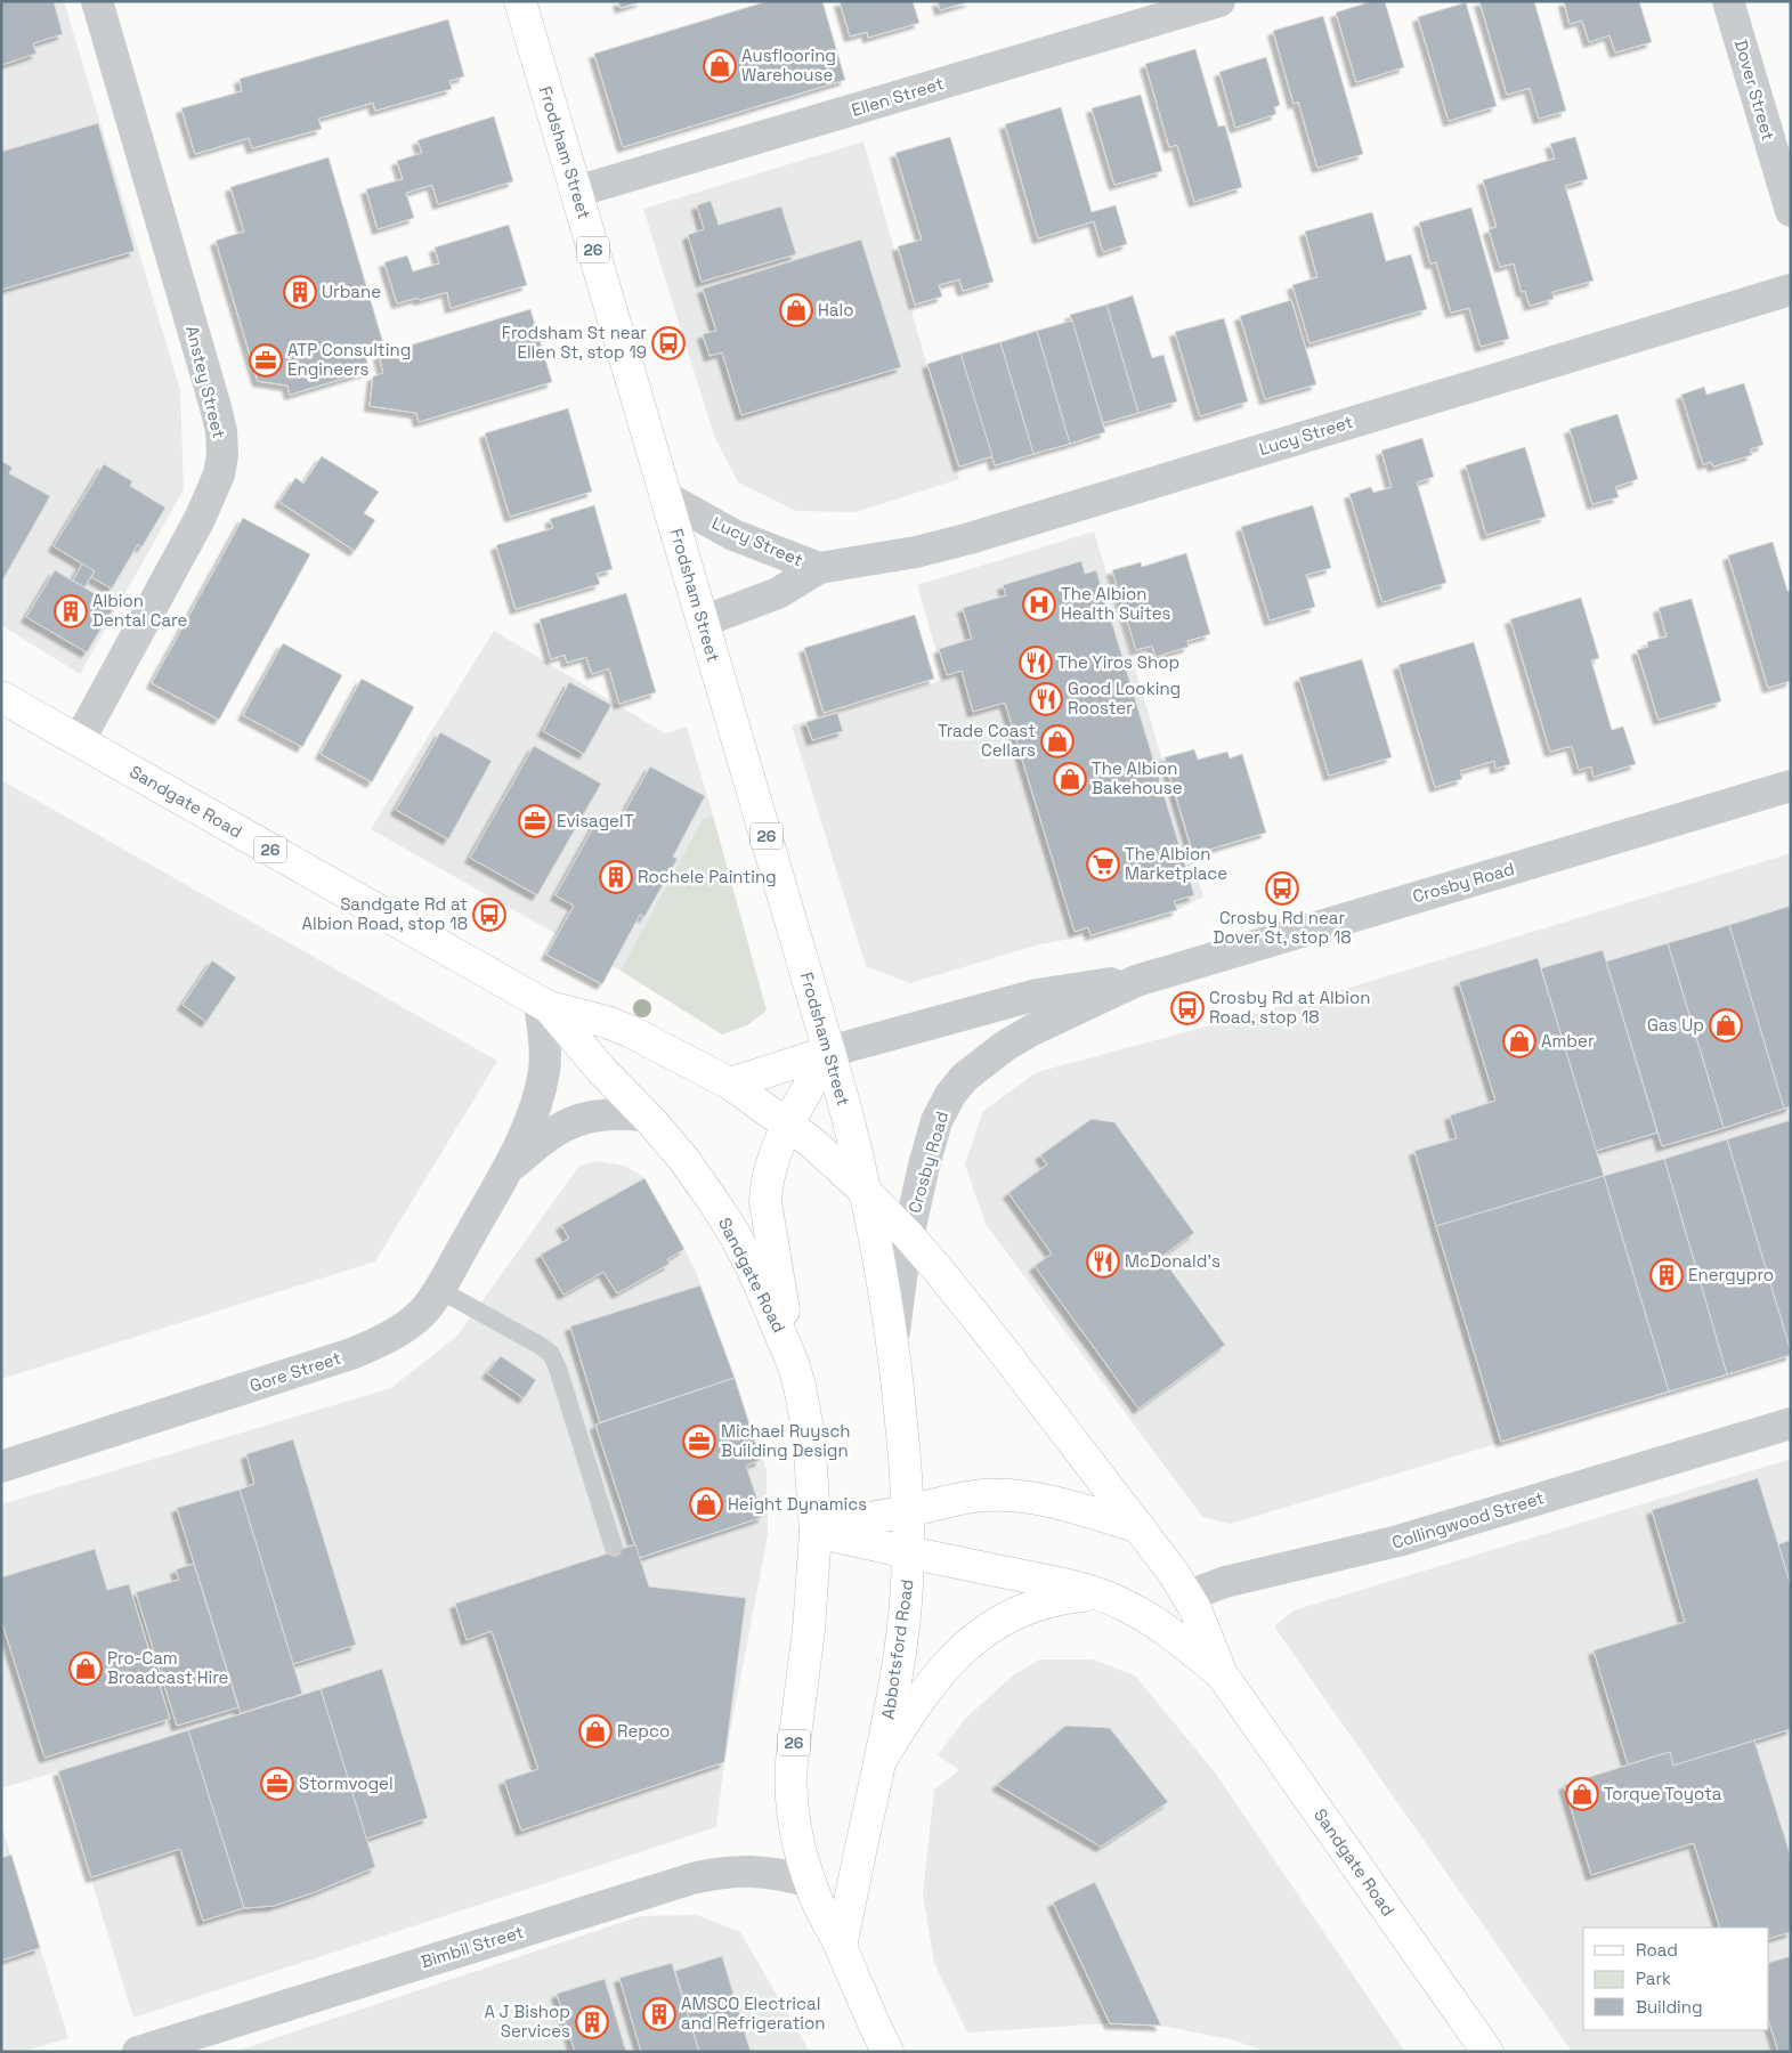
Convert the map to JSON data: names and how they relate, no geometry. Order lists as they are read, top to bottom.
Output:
{
  "streets": {
    "main road": [
      "Frodsham Street",
      "26",
      "Sandgate Road",
      "Collingwood Street",
      "Abbotsford Road"
    ],
    "street": [
      "Dover Street",
      "Ellen Street",
      "Anstey Street",
      "Lucy Street",
      "Crosby Road",
      "Gore Street",
      "Bimbil Street"
    ]
  },
  "crossings": [
    ["Ellen Street", "Frodsham Street"],
    ["Frodsham Street", "26"],
    ["Frodsham Street", "Lucy Street"],
    ["Frodsham Street", "Sandgate Road"],
    ["Frodsham Street", "Crosby Road"],
    ["26", "Sandgate Road"],
    ["26", "Crosby Road"],
    ["26", "Abbotsford Road"],
    ["26", "Bimbil Street"],
    ["Anstey Street", "Sandgate Road"],
    ["Sandgate Road", "Crosby Road"],
    ["Sandgate Road", "Gore Street"],
    ["Sandgate Road", "Collingwood Street"],
    ["Sandgate Road", "Abbotsford Road"],
    ["Crosby Road", "Abbotsford Road"]
  ],
  "places": {
    "shop": [
      "Ausflooring Warehouse",
      "Halo",
      "Trade Coast Cellars",
      "The Albion Bakehouse",
      "Gas Up",
      "Amber",
      "Height Dynamics",
      "Pro-Cam Broadcast Hire",
      "Repco",
      "Torque Toyota"
    ],
    "building": [
      "Urbane",
      "Albion Dental Care",
      "Rochele Painting",
      "Energypro",
      "AMSCO Electrical and Refrigeration",
      "A J Bishop Services"
    ],
    "bus stop": [
      "Frodsham St near Ellen St, stop 19",
      "Crosby Rd near Dover St, stop 18",
      "Sandgate Rd at Albion Road, stop 18",
      "Crosby Rd at Albion Road, stop 18"
    ],
    "office": [
      "ATP Consulting Engineers",
      "EvisageIT",
      "Michael Ruysch Building Design",
      "Stormvogel"
    ],
    "hospital": ["The Albion Health Suites"],
    "restaurant": ["The Yiros Shop", "Good Looking Rooster", "McDonald's"],
    "supermarket": ["The Albion Marketplace"]
  },
  "legend": ["Road", "Park", "Building"]
}
